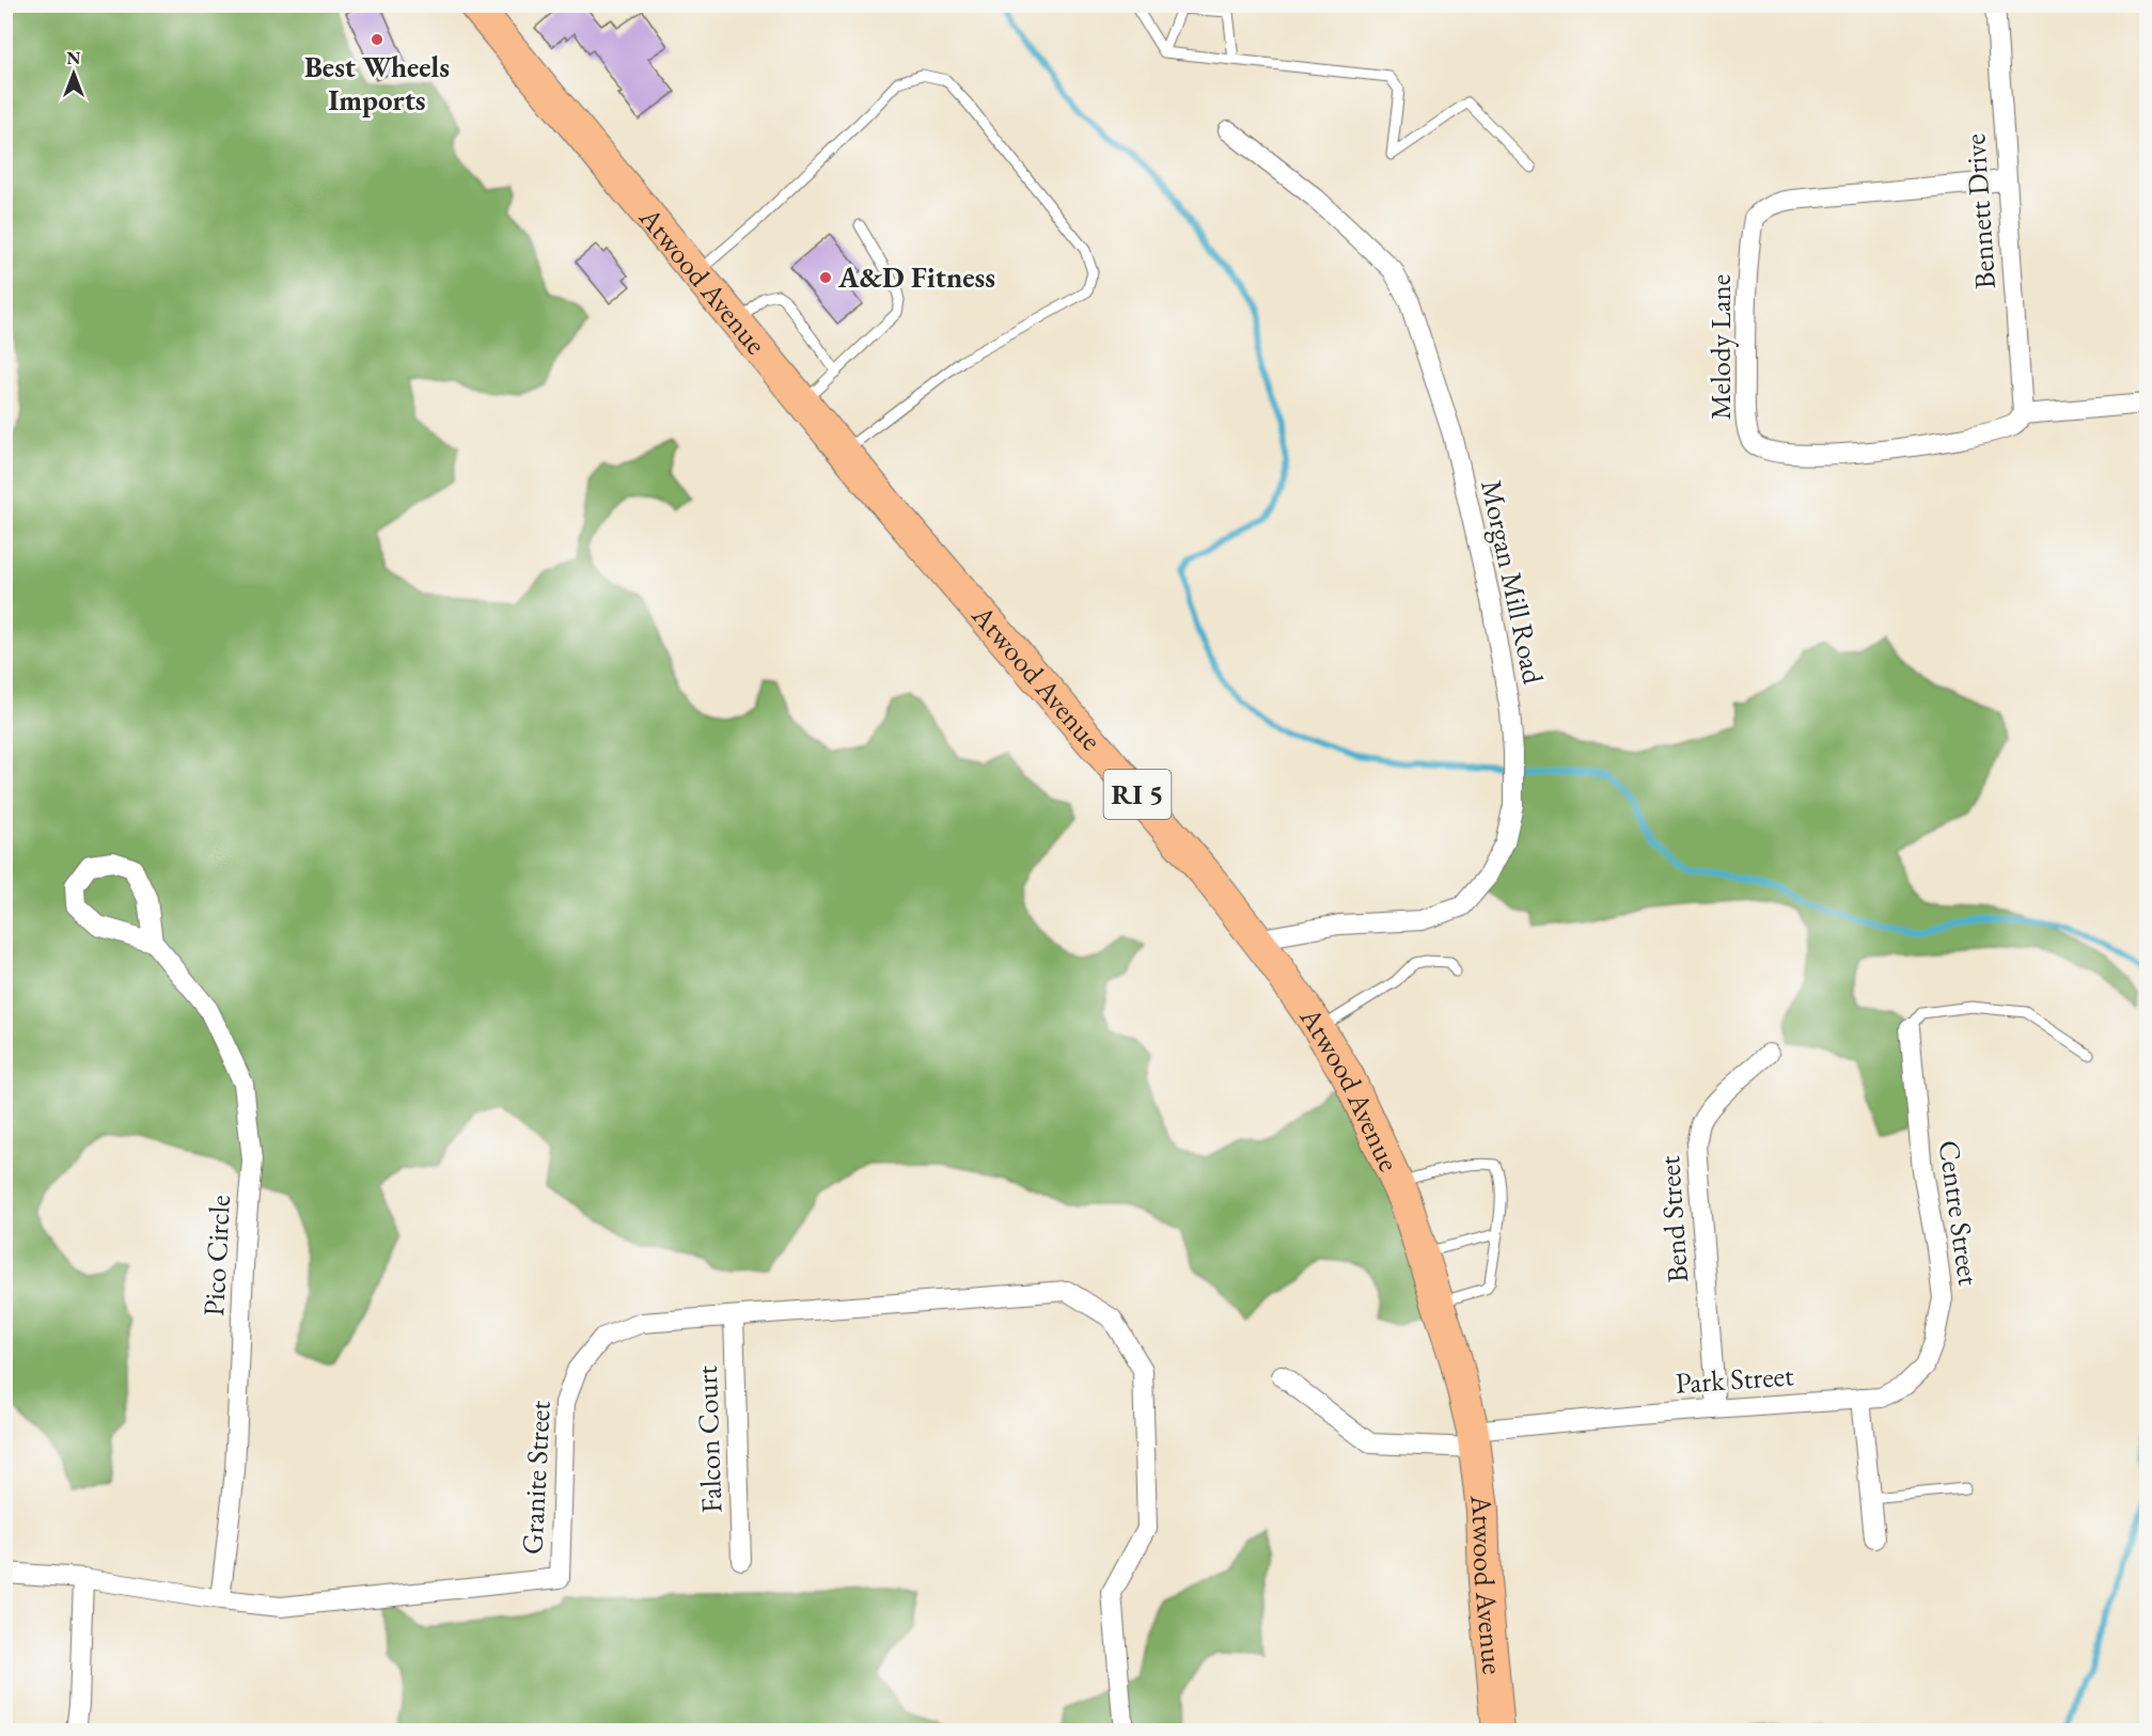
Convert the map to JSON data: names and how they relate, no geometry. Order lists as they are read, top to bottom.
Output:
{
  "streets": {
    "main road": ["Atwood Avenue", "RI 5"],
    "street": [
      "Bennett Drive",
      "Melody Lane",
      "Morgan Mill Road",
      "Centre Street",
      "Bend Street",
      "Pico Circle",
      "Park Street",
      "Falcon Court",
      "Granite Street"
    ]
  },
  "crossings": [
    ["Bennett Drive", "Melody Lane"],
    ["Atwood Avenue", "Morgan Mill Road"],
    ["Atwood Avenue", "Park Street"],
    ["Centre Street", "Park Street"],
    ["Bend Street", "Park Street"],
    ["Pico Circle", "Granite Street"],
    ["Falcon Court", "Granite Street"]
  ],
  "places": ["Best Wheels Imports", "A&D Fitness"],
  "north": "top"
}
